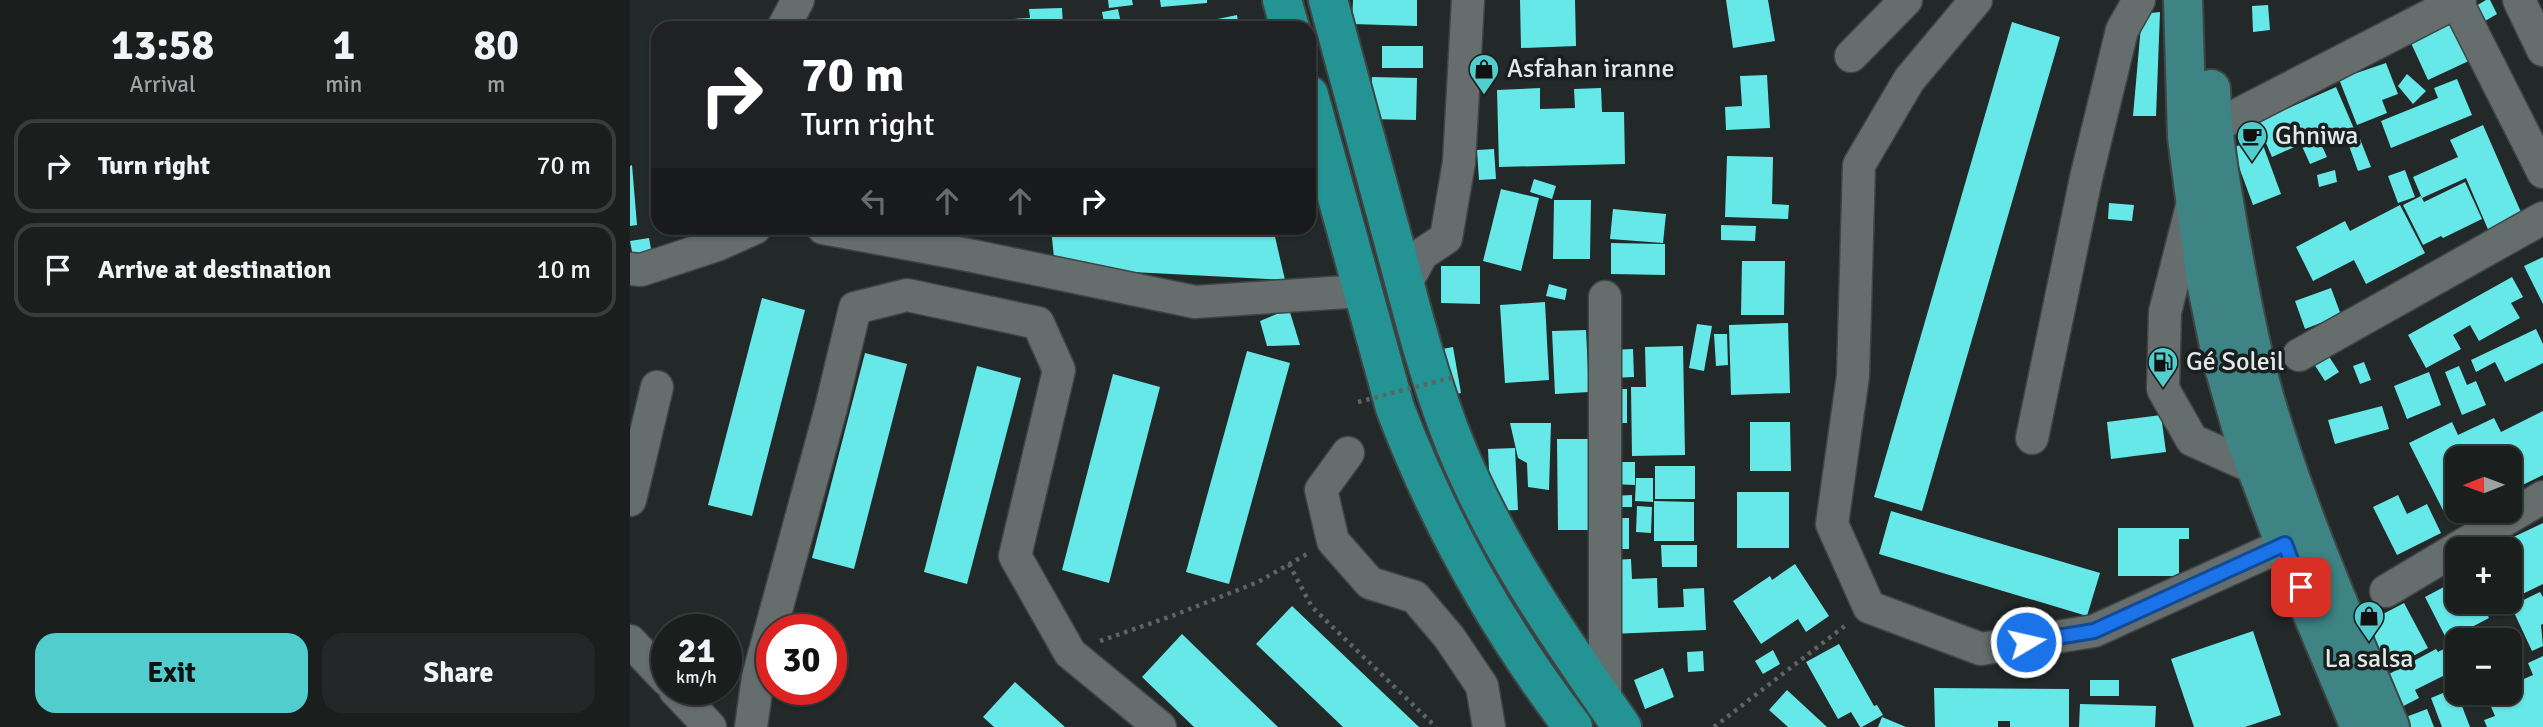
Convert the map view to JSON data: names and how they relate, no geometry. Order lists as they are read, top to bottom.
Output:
{
  "places": {
    "shop": ["Asfahan iranne", "La salsa"],
    "cafe": ["Ghniwa"],
    "fuel station": ["Gé Soleil"]
  },
  "north": "left",
  "page": {
    "eta": [
      "13:58",
      "Arrival",
      "1",
      "min",
      "80",
      "m"
    ],
    "turn": ["70 m", "Turn right"],
    "list": [
      {
        "name": "Turn right",
        "value": "70 m"
      },
      {
        "name": "Arrive at destination",
        "value": "10 m"
      }
    ],
    "map_buttons": ["+", "−"],
    "speed": "21 km/h",
    "limit": "30",
    "buttons": ["Exit", "Share"]
  }
}
